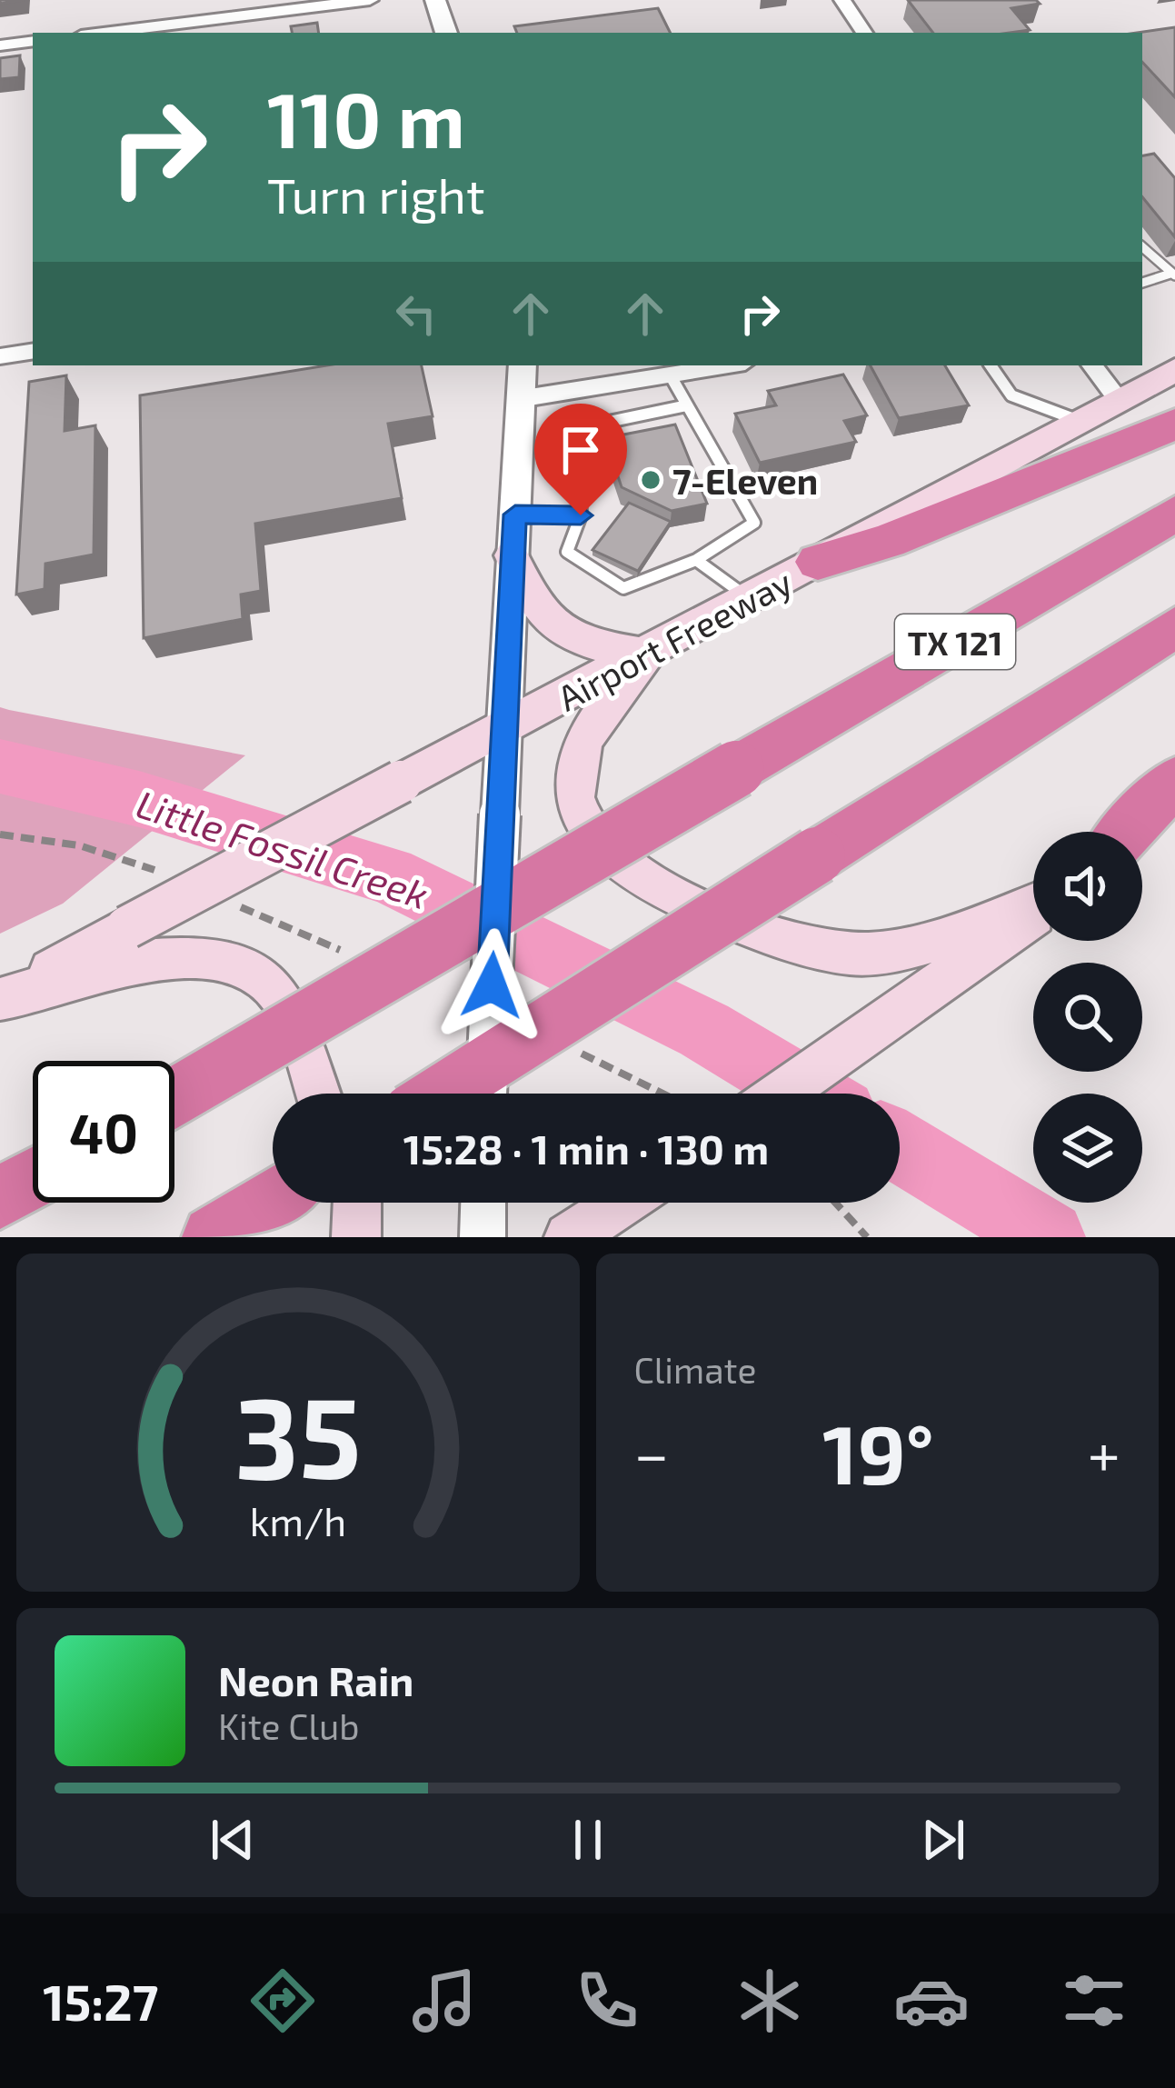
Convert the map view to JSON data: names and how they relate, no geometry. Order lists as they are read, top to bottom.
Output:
{
  "streets": {
    "highway": ["TX 121"],
    "main road": ["Airport Freeway"]
  },
  "water": ["Little Fossil Creek"],
  "places": ["7-Eleven"],
  "page": {
    "turn": ["110 m", "Turn right"],
    "limit": "40",
    "trip": "15:28 · 1 min · 130 m",
    "tile": "Climate",
    "heat": ["−", "19°", "+"],
    "song": ["Neon Rain", "Kite Club"],
    "tabs": "15:27",
    "gauge": ["35", "km/h"]
  }
}
